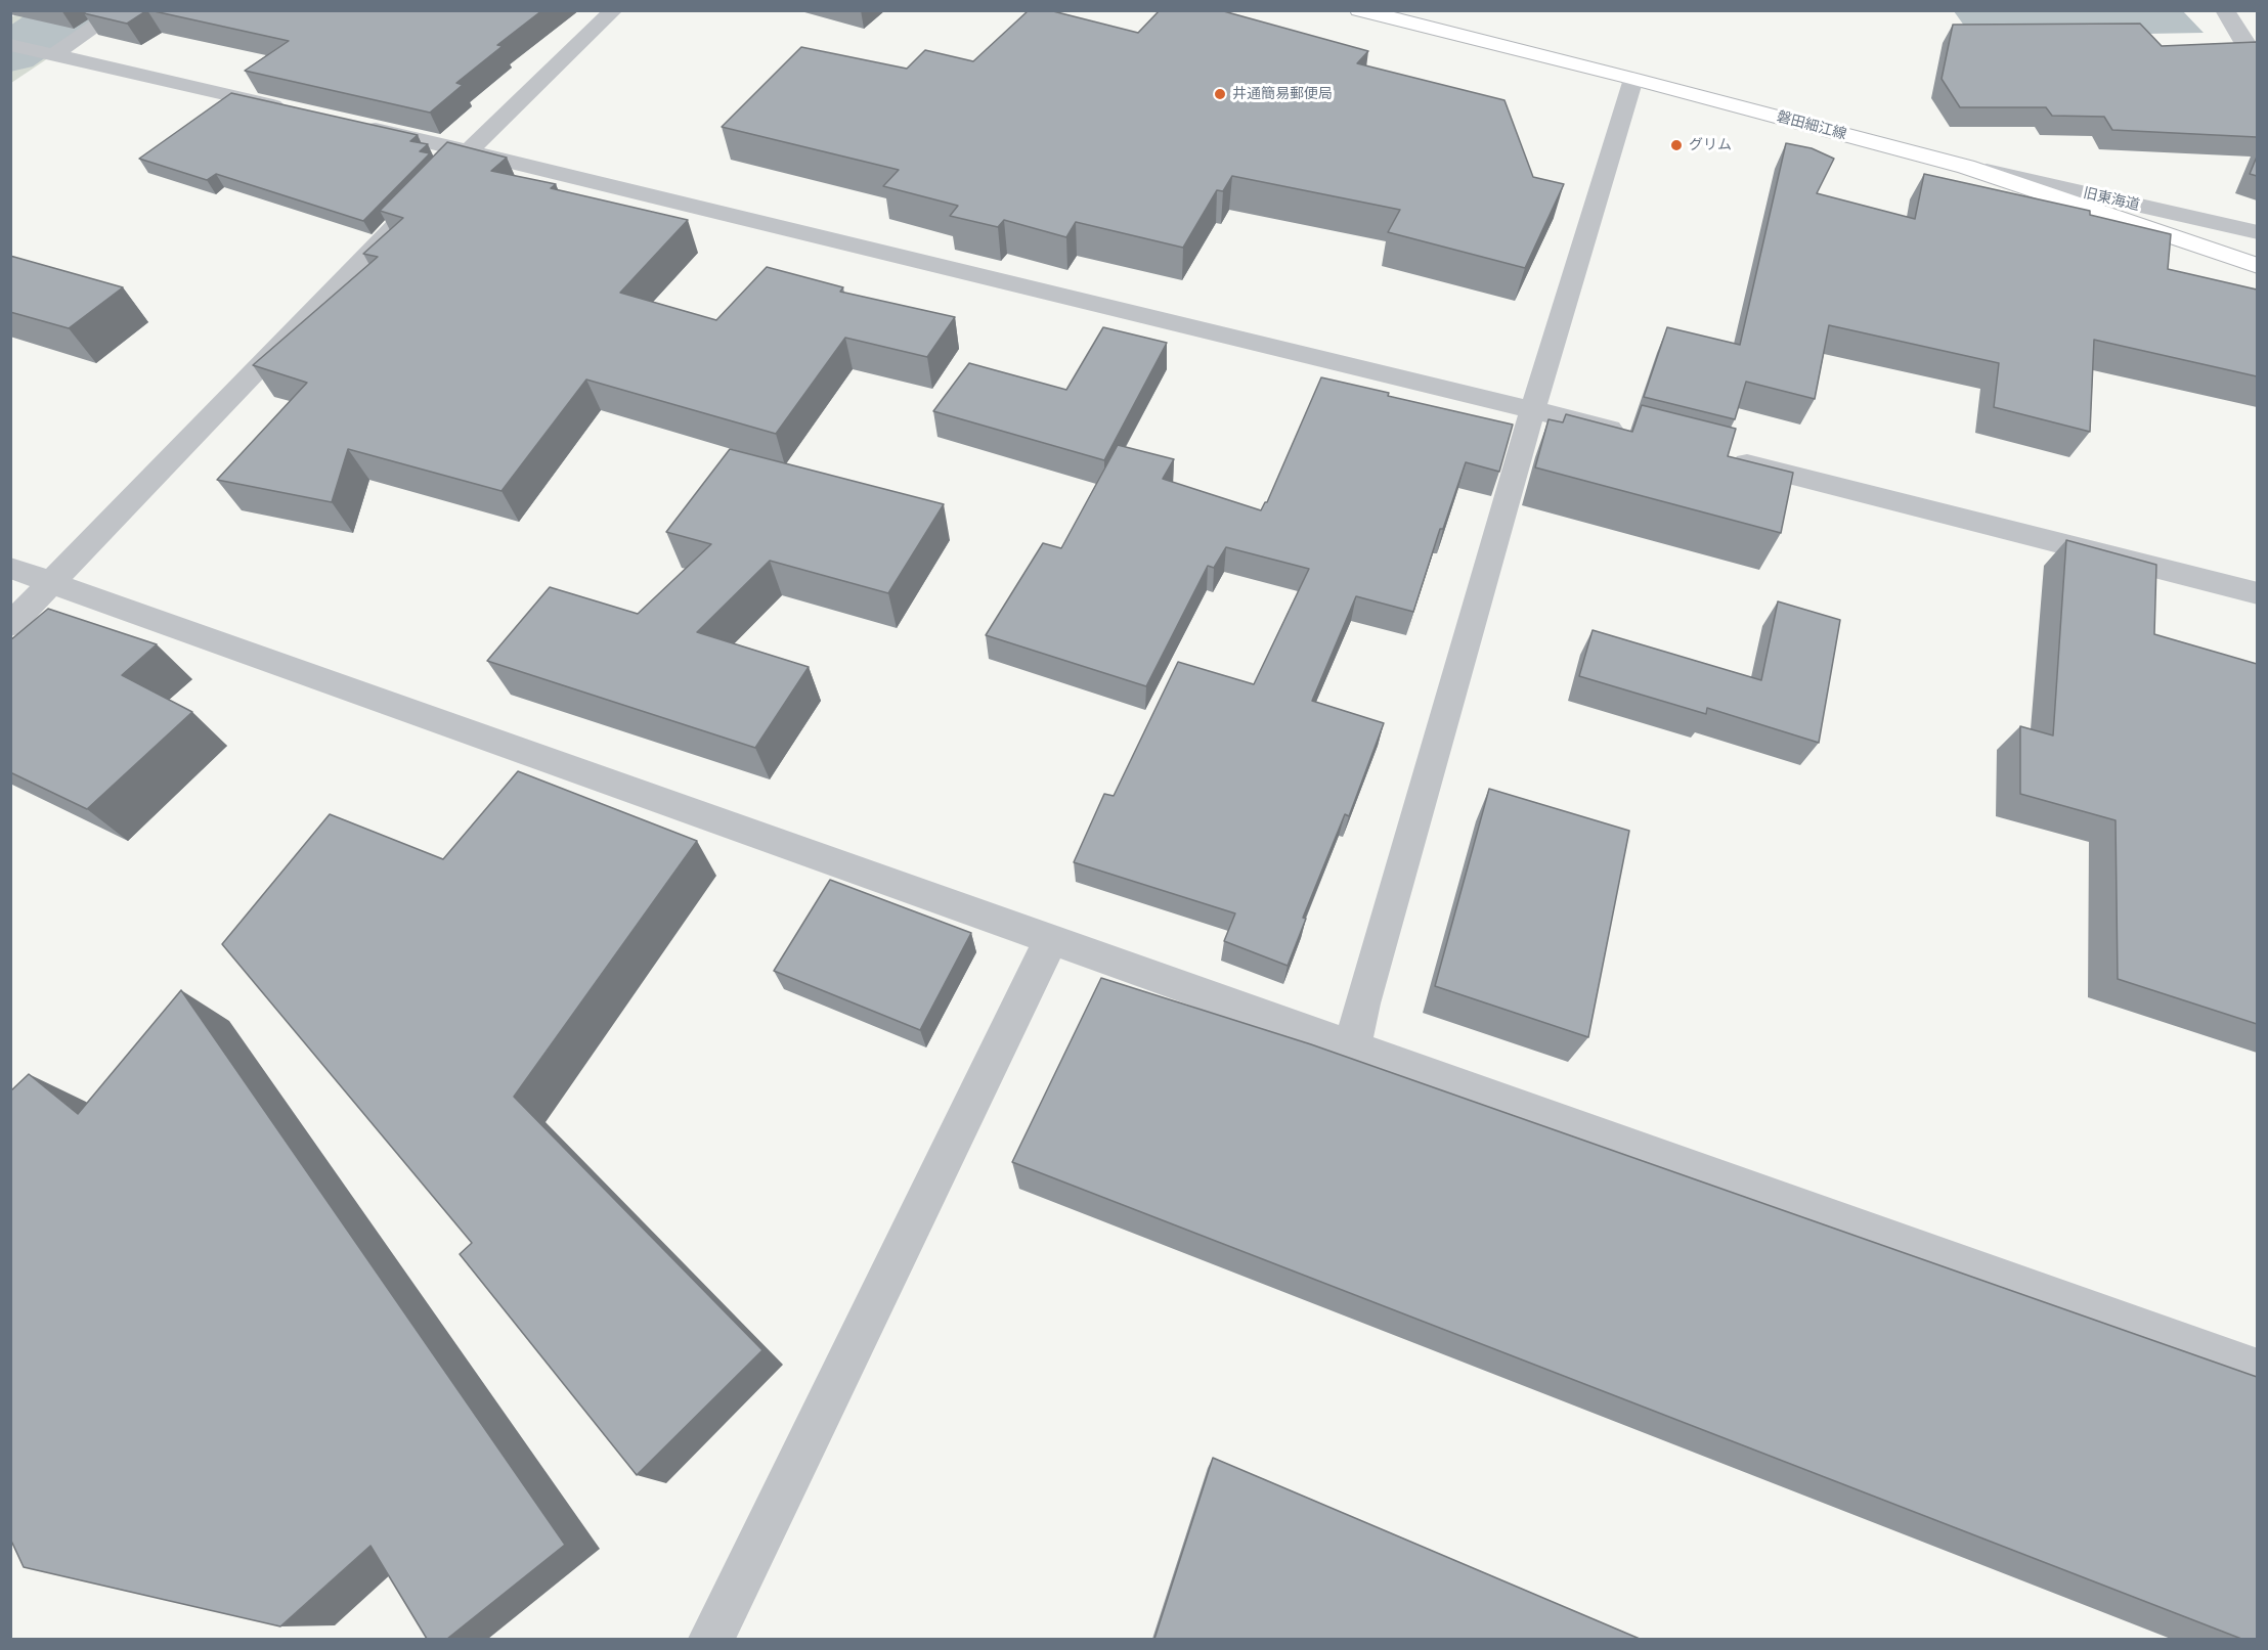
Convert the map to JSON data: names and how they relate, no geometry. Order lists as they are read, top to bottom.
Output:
{
  "streets": {
    "main road": ["磐田細江線"],
    "street": ["旧東海道"]
  },
  "crossings": [
    ["磐田細江線", "旧東海道"]
  ],
  "places": ["井通簡易郵便局", "グリム"]
}
